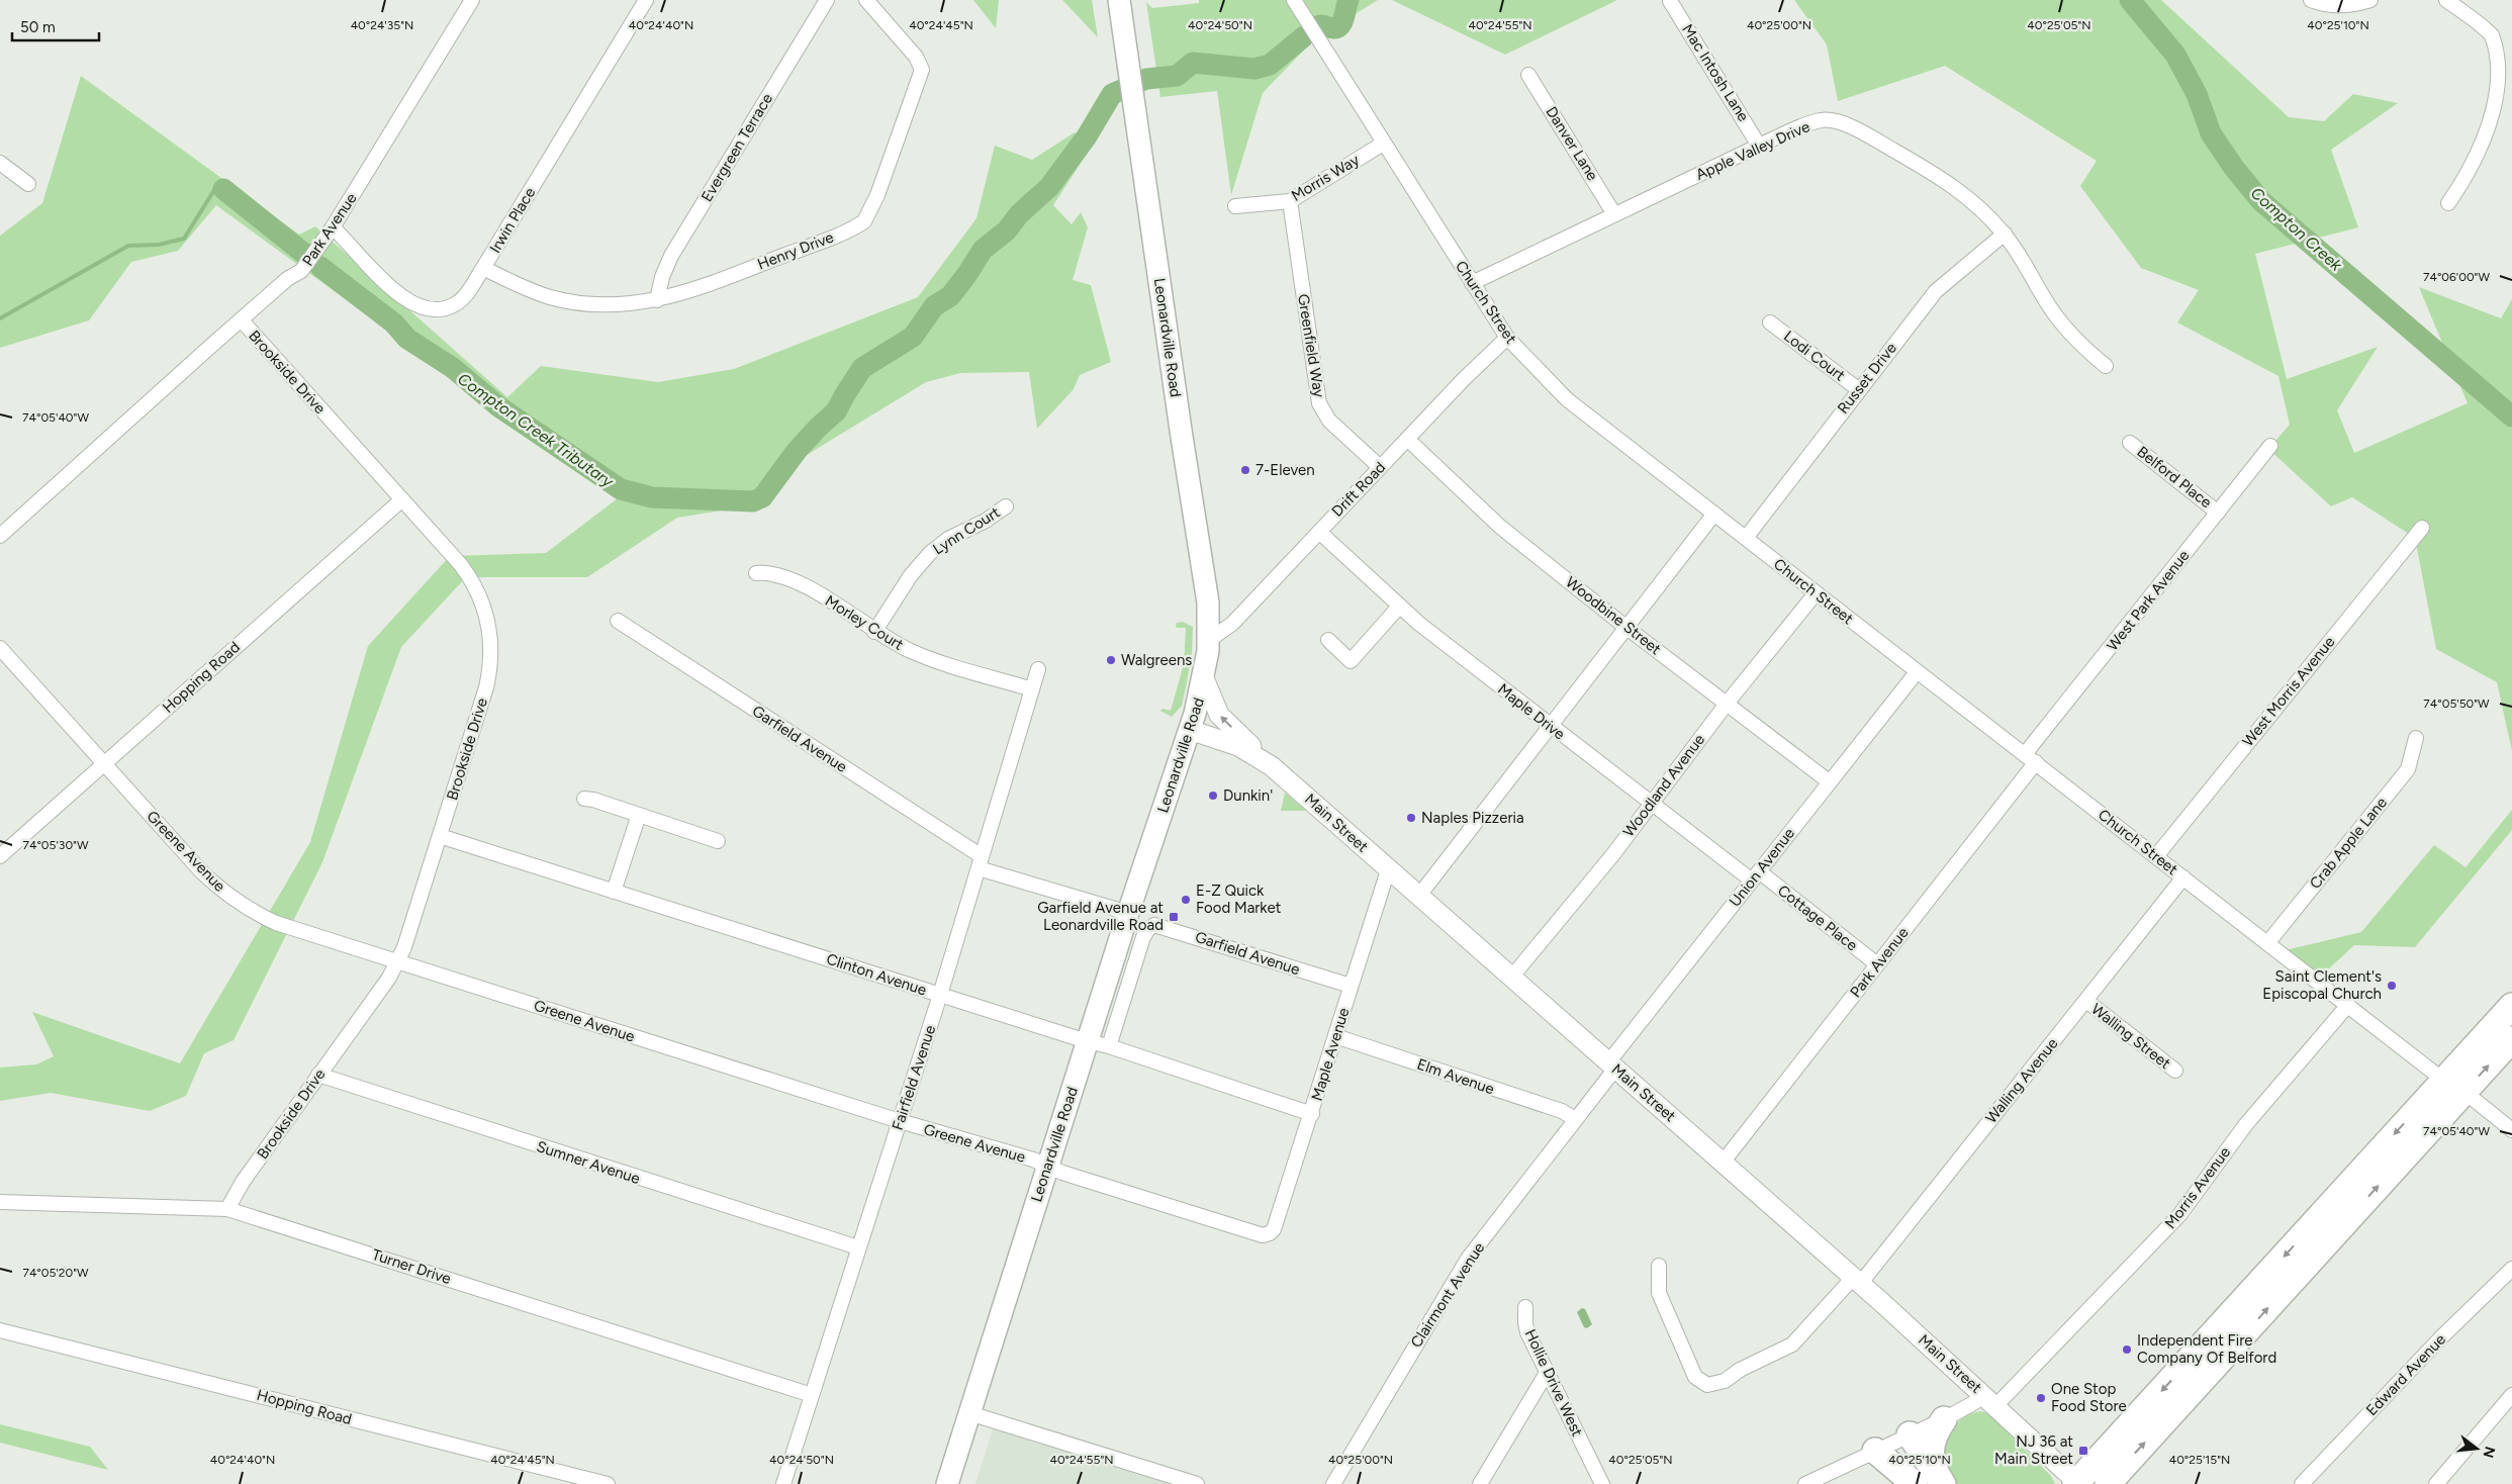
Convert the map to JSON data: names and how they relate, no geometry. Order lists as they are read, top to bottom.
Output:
{
  "streets": {
    "main road": ["Leonardville Road"],
    "street": [
      "Mac Intosh Lane",
      "Danver Lane",
      "Evergreen Terrace",
      "Apple Valley Drive",
      "Morris Way",
      "Irwin Place",
      "Park Avenue",
      "Henry Drive",
      "Church Street",
      "Greenfield Way",
      "Lodi Court",
      "Brookside Drive",
      "Russet Drive",
      "Belford Place",
      "Drift Road",
      "Lynn Court",
      "West Park Avenue",
      "Woodbine Street",
      "Morley Court",
      "Hopping Road",
      "West Morris Avenue",
      "Maple Drive",
      "Garfield Avenue",
      "Woodland Avenue",
      "Main Street",
      "Crab Apple Lane",
      "Greene Avenue",
      "Union Avenue",
      "Cottage Place",
      "Clinton Avenue",
      "Walling Street",
      "Maple Avenue",
      "Elm Avenue",
      "Fairfield Avenue",
      "Walling Avenue",
      "Sumner Avenue",
      "Morris Avenue",
      "Turner Drive",
      "Clairmont Avenue",
      "Edward Avenue",
      "Hollie Drive West"
    ]
  },
  "crossings": [
    ["Mac Intosh Lane", "Apple Valley Drive"],
    ["Danver Lane", "Apple Valley Drive"],
    ["Evergreen Terrace", "Henry Drive"],
    ["Apple Valley Drive", "Church Street"],
    ["Apple Valley Drive", "Russet Drive"],
    ["Morris Way", "Church Street"],
    ["Morris Way", "Greenfield Way"],
    ["Irwin Place", "Park Avenue"],
    ["Irwin Place", "Henry Drive"],
    ["Park Avenue", "Church Street"],
    ["Park Avenue", "Brookside Drive"],
    ["Park Avenue", "West Park Avenue"],
    ["Park Avenue", "Main Street"],
    ["Park Avenue", "Cottage Place"],
    ["Church Street", "Russet Drive"],
    ["Church Street", "Drift Road"],
    ["Church Street", "West Park Avenue"],
    ["Church Street", "West Morris Avenue"],
    ["Church Street", "Woodland Avenue"],
    ["Church Street", "Crab Apple Lane"],
    ["Church Street", "Union Avenue"],
    ["Church Street", "Walling Avenue"],
    ["Church Street", "Morris Avenue"],
    ["Leonardville Road", "Drift Road"],
    ["Leonardville Road", "Garfield Avenue"],
    ["Leonardville Road", "Main Street"],
    ["Leonardville Road", "Greene Avenue"],
    ["Leonardville Road", "Clinton Avenue"],
    ["Greenfield Way", "Drift Road"],
    ["Lodi Court", "Russet Drive"],
    ["Brookside Drive", "Hopping Road"],
    ["Brookside Drive", "Greene Avenue"],
    ["Brookside Drive", "Clinton Avenue"],
    ["Brookside Drive", "Sumner Avenue"],
    ["Brookside Drive", "Turner Drive"],
    ["Belford Place", "West Park Avenue"],
    ["Drift Road", "Woodbine Street"],
    ["Drift Road", "Maple Drive"],
    ["Lynn Court", "Morley Court"],
    ["Woodbine Street", "Woodland Avenue"],
    ["Woodbine Street", "Union Avenue"],
    ["Morley Court", "Fairfield Avenue"],
    ["Hopping Road", "Greene Avenue"],
    ["Maple Drive", "Woodland Avenue"],
    ["Maple Drive", "Union Avenue"],
    ["Maple Drive", "Cottage Place"],
    ["Garfield Avenue", "Clinton Avenue"],
    ["Garfield Avenue", "Maple Avenue"],
    ["Garfield Avenue", "Fairfield Avenue"],
    ["Woodland Avenue", "Main Street"],
    ["Main Street", "Union Avenue"],
    ["Main Street", "Maple Avenue"],
    ["Main Street", "Walling Avenue"],
    ["Main Street", "Morris Avenue"],
    ["Main Street", "Clairmont Avenue"],
    ["Greene Avenue", "Maple Avenue"],
    ["Greene Avenue", "Fairfield Avenue"],
    ["Union Avenue", "Cottage Place"],
    ["Union Avenue", "Clairmont Avenue"],
    ["Clinton Avenue", "Maple Avenue"],
    ["Clinton Avenue", "Fairfield Avenue"],
    ["Walling Street", "Walling Avenue"],
    ["Maple Avenue", "Elm Avenue"],
    ["Elm Avenue", "Clairmont Avenue"],
    ["Fairfield Avenue", "Sumner Avenue"],
    ["Fairfield Avenue", "Turner Drive"]
  ],
  "water": ["Compton Creek", "Compton Creek Tributary"],
  "places": {
    "other": [
      "7-Eleven",
      "Walgreens",
      "Dunkin'",
      "Naples Pizzeria",
      "E-Z Quick Food Market",
      "Saint Clement's Episcopal Church",
      "Independent Fire Company Of Belford",
      "One Stop Food Store"
    ],
    "transit": ["Garfield Avenue at Leonardville Road", "NJ 36 at Main Street"]
  },
  "scale_bar": "50 m",
  "north": "right",
  "coordinates": [
    "40°24'35\"N",
    "40°24'40\"N",
    "40°24'45\"N",
    "40°24'50\"N",
    "40°24'55\"N",
    "40°25'00\"N",
    "40°25'05\"N",
    "40°25'10\"N",
    "74°06'00\"W",
    "74°05'40\"W",
    "74°05'50\"W",
    "74°05'30\"W",
    "74°05'20\"W",
    "40°25'15\"N"
  ]
}
